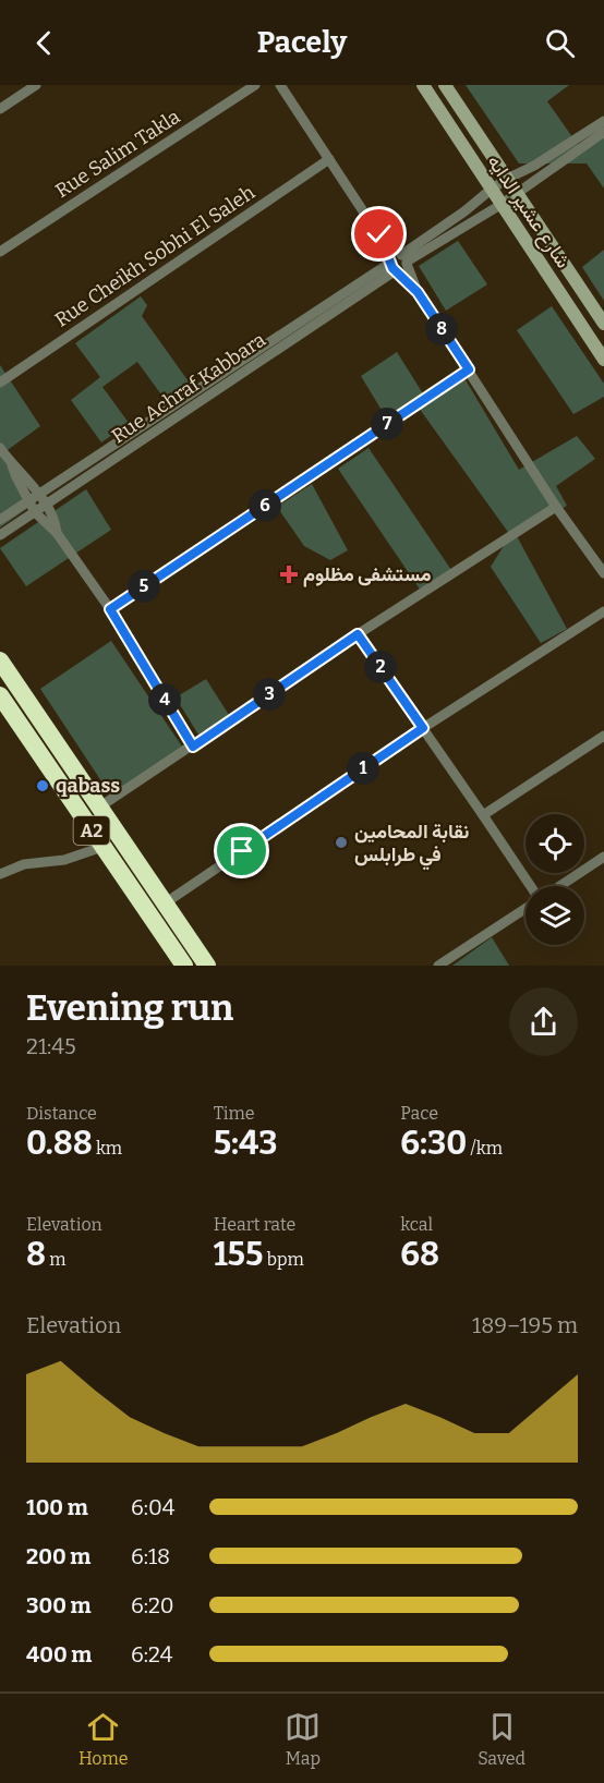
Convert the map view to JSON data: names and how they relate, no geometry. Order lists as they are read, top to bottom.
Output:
{
  "streets": {
    "highway": ["A2"],
    "street": [
      "Rue Salim Takla",
      "شارع عشير الدايه",
      "Rue Cheikh Sobhi El Saleh",
      "Rue Achraf Kabbara"
    ]
  },
  "crossings": [
    ["شارع عشير الدايه", "Rue Achraf Kabbara"]
  ],
  "places": {
    "health": ["مستشفى مظلوم"],
    "other": ["qabass", "نقابة المحامين في طرابلس"]
  },
  "page": {
    "header": "Pacely",
    "pins": [
      "8",
      "7",
      "6",
      "5",
      "2",
      "3",
      "4",
      "1"
    ],
    "heading": ["Evening run", "21:45"],
    "stats": [
      ["Distance", "0.88 km"],
      ["Time", "5:43"],
      ["Pace", "6:30 /km"],
      ["Elevation", "8 m"],
      ["Heart rate", "155 bpm"],
      ["kcal", "68"]
    ],
    "chart": ["Elevation", "189–195 m"],
    "list": [
      {
        "name": "100 m",
        "note": "6:04"
      },
      {
        "name": "200 m",
        "note": "6:18"
      },
      {
        "name": "300 m",
        "note": "6:20"
      },
      {
        "name": "400 m",
        "note": "6:24"
      }
    ],
    "tabs": ["Home", "Map", "Saved"]
  }
}
